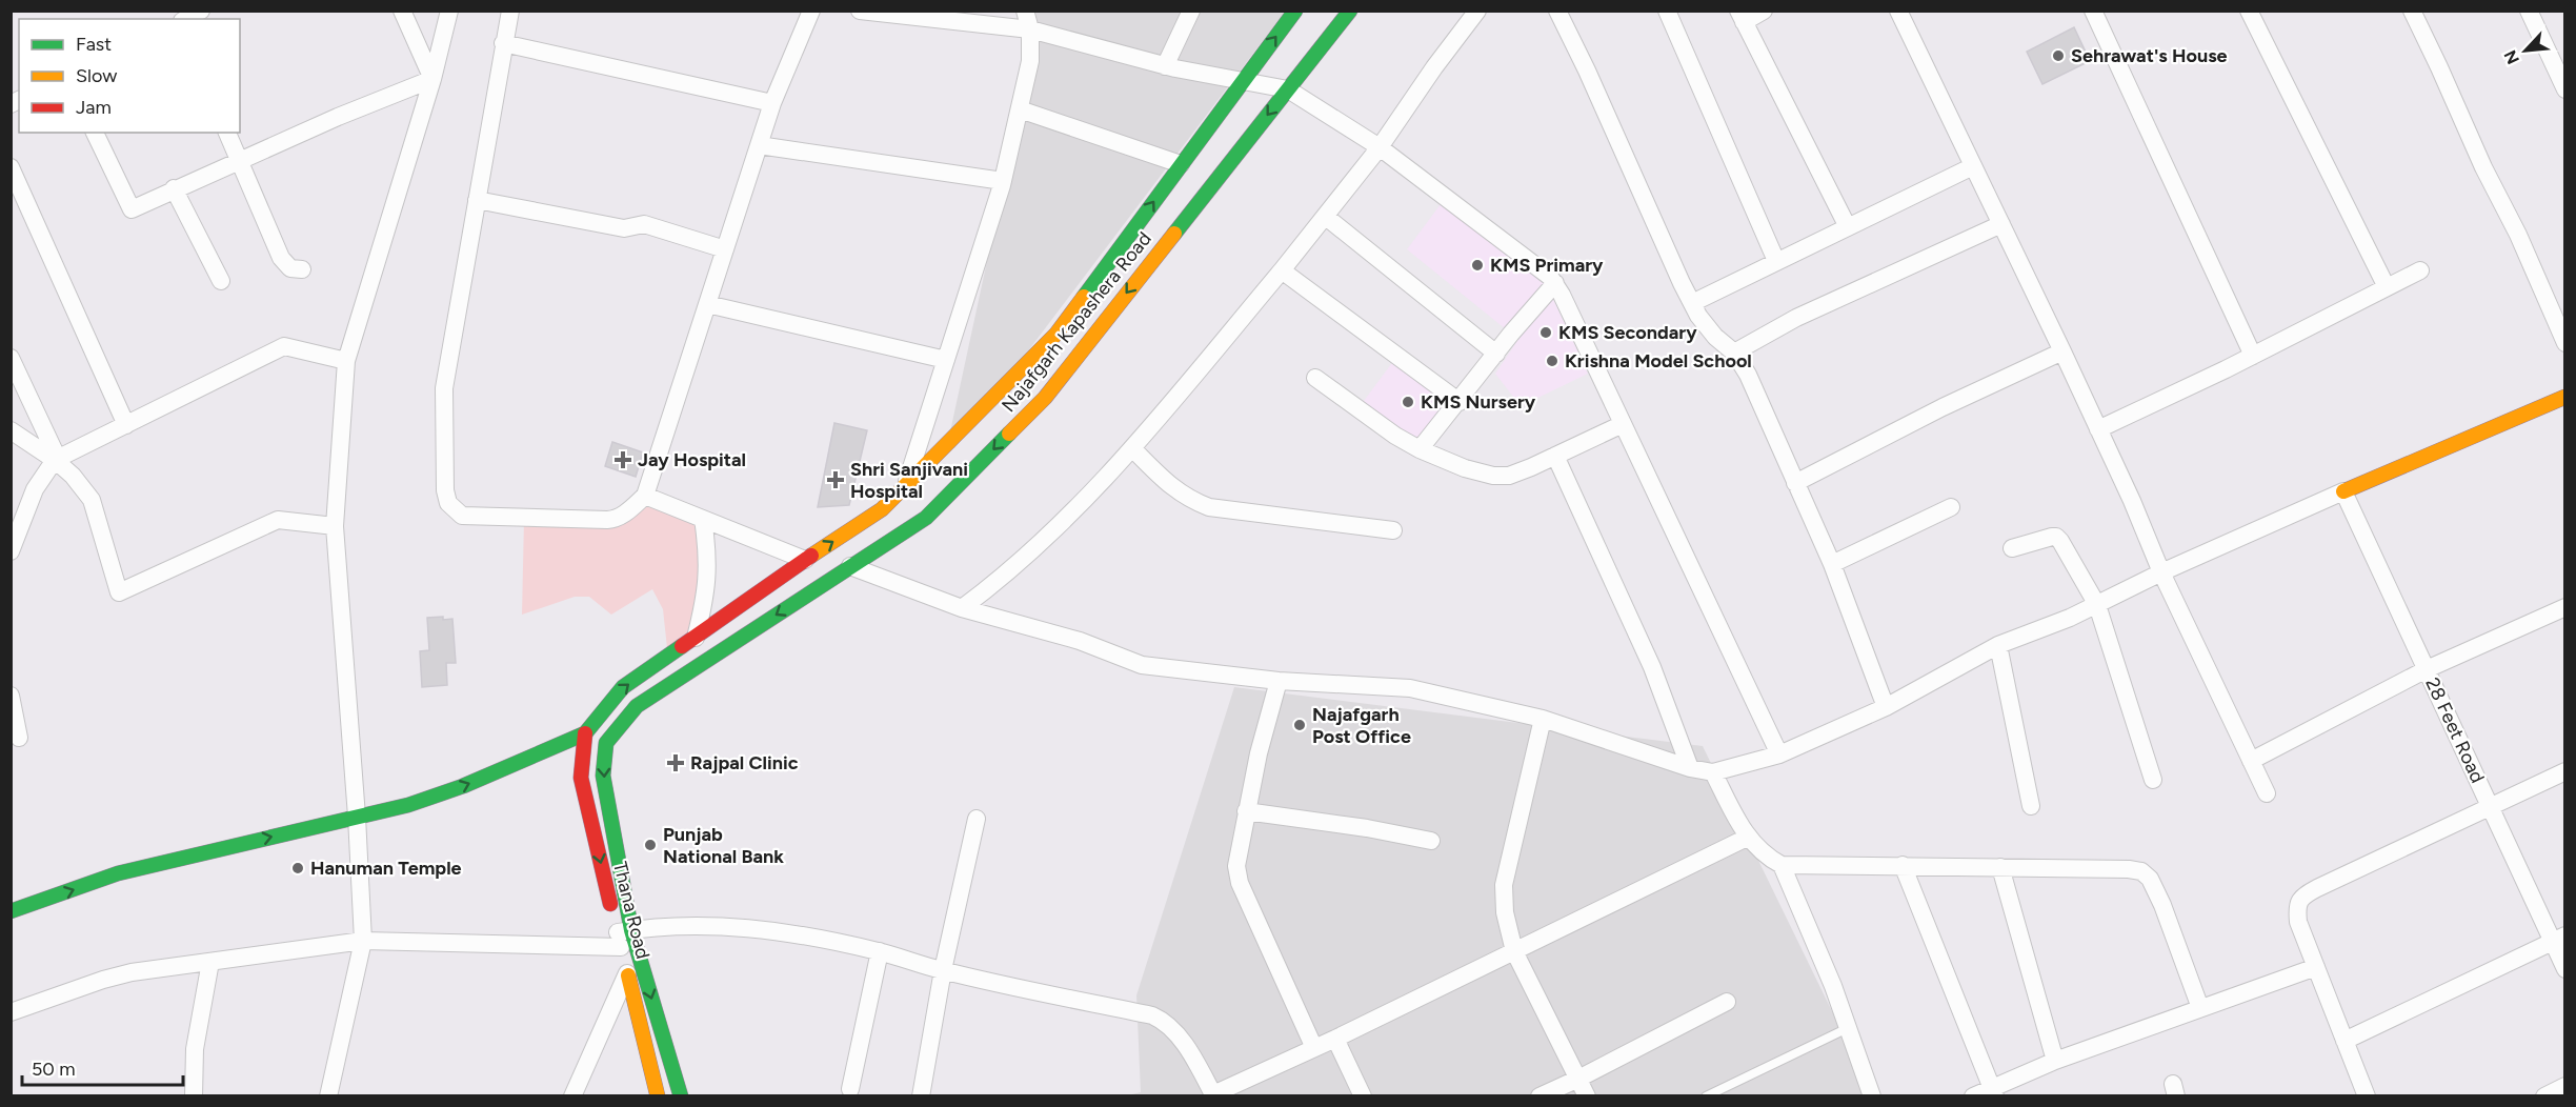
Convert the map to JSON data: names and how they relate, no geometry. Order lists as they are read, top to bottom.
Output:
{
  "streets": {
    "main road": ["Najafgarh Kapashera Road", "Thana Road"],
    "street": ["28 Feet Road"]
  },
  "crossings": [
    ["Najafgarh Kapashera Road", "Thana Road"]
  ],
  "places": {
    "other": [
      "Sehrawat's House",
      "KMS Primary",
      "KMS Secondary",
      "Krishna Model School",
      "KMS Nursery",
      "Najafgarh Post Office",
      "Punjab National Bank",
      "Hanuman Temple"
    ],
    "health": ["Jay Hospital", "Shri Sanjivani Hospital", "Rajpal Clinic"]
  },
  "legend": ["Fast", "Slow", "Jam"],
  "scale_bar": "50 m",
  "north": "bottom left"
}
